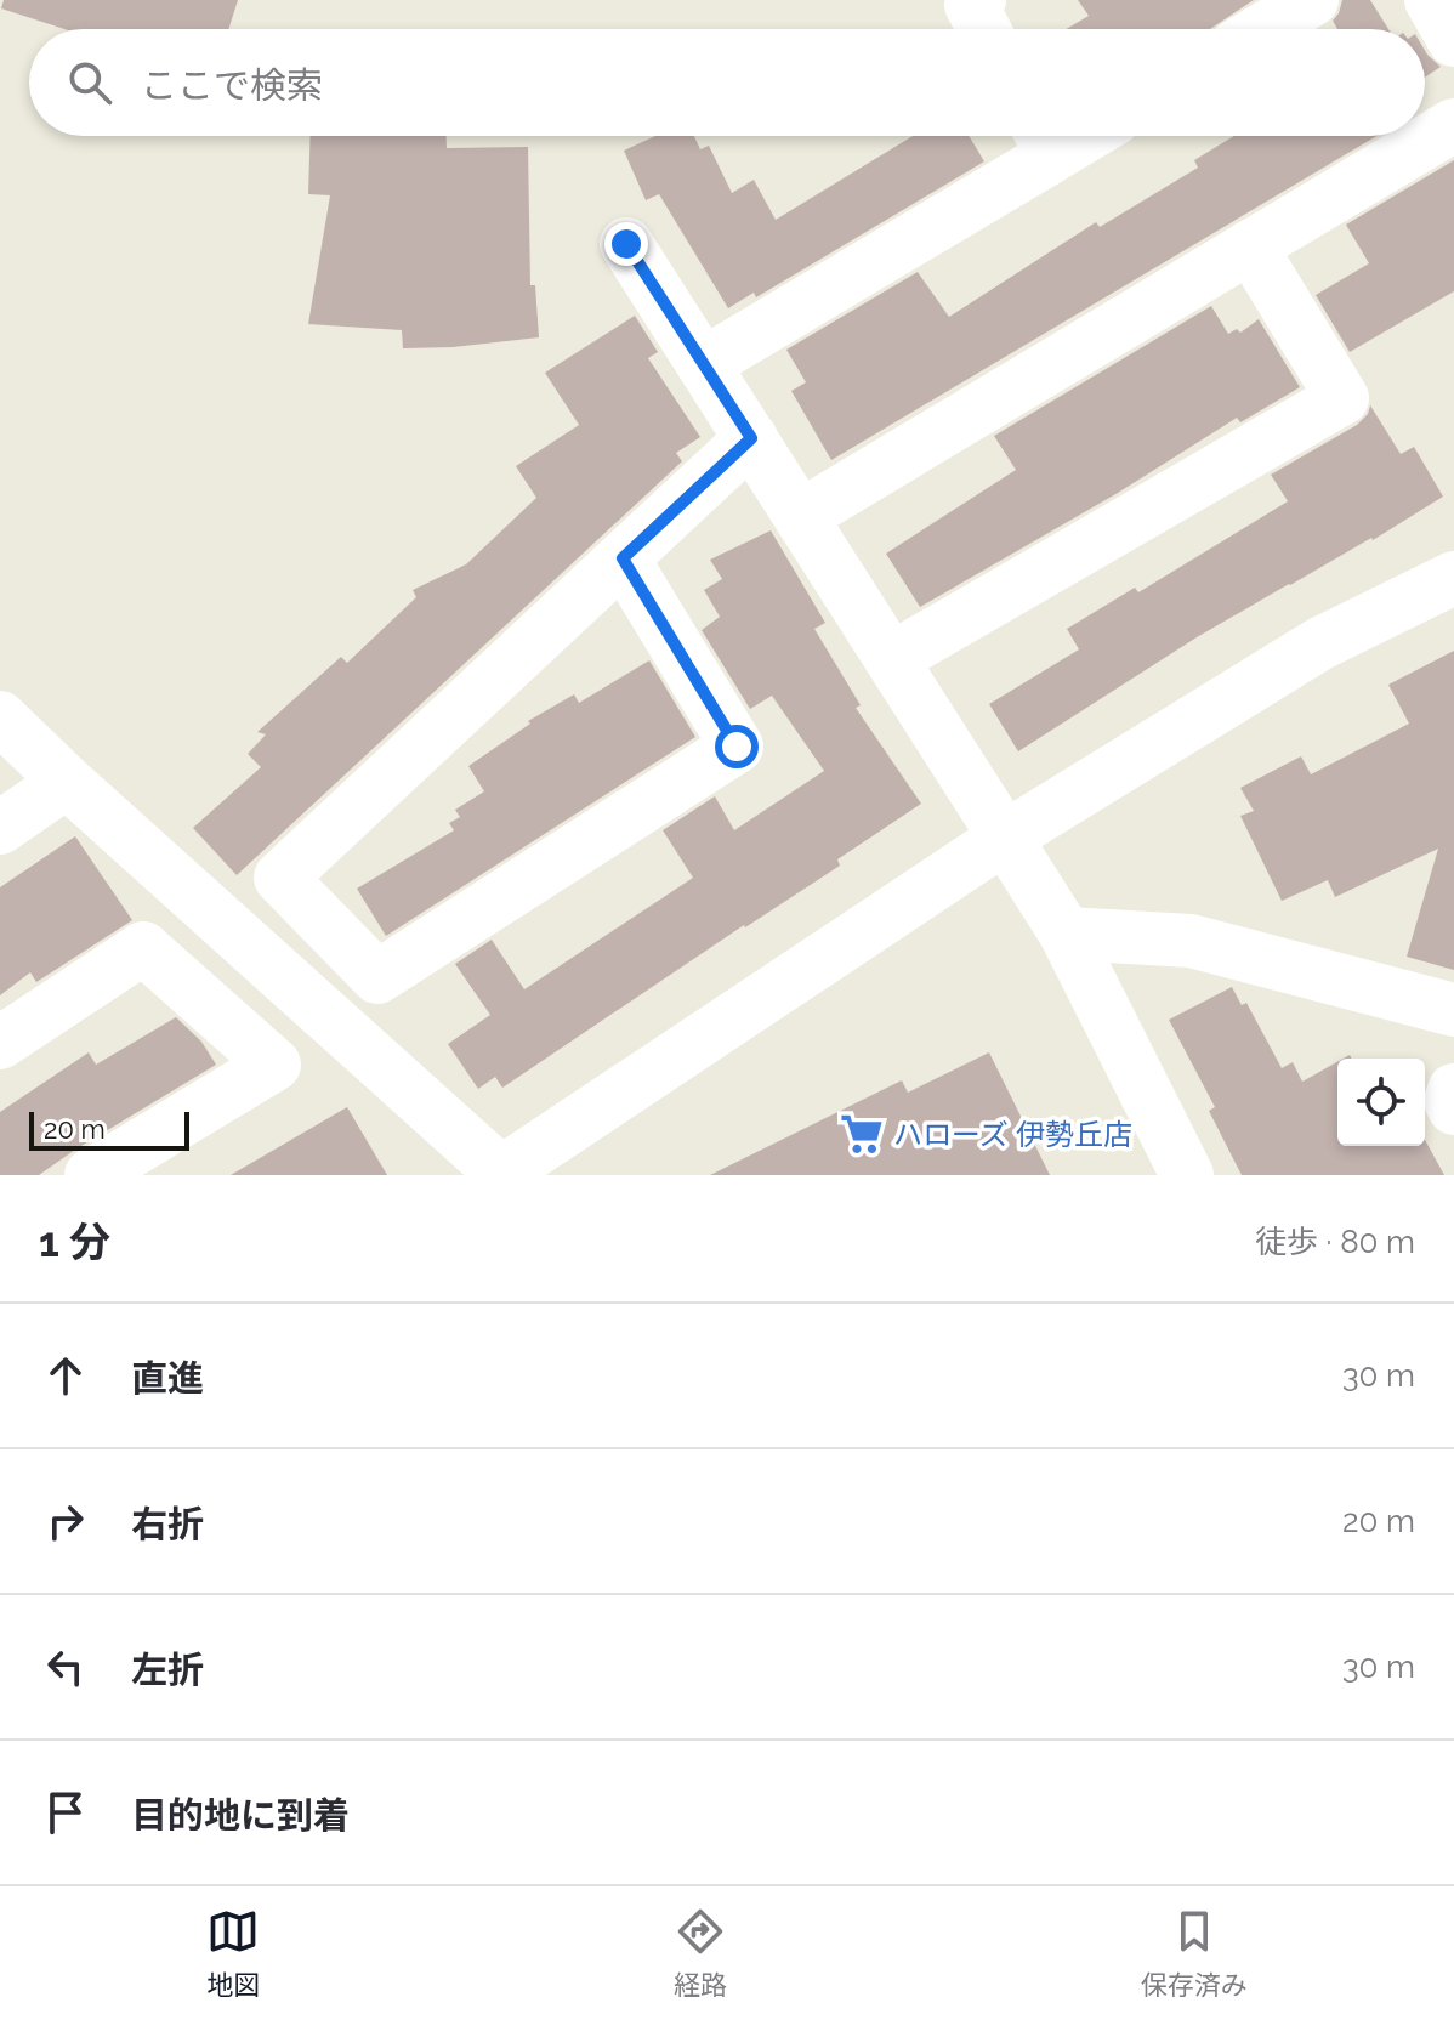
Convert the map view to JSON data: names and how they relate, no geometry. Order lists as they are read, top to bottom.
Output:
{
  "places": {
    "supermarket": ["ハローズ 伊勢丘店"]
  },
  "scale_bar": "20 m",
  "page": {
    "search": "ここで検索",
    "scale": "20 m",
    "heading": ["1 分", "徒歩 · 80 m"],
    "list": [
      ["直進", "30 m"],
      ["右折", "20 m"],
      ["左折", "30 m"],
      "目的地に到着"
    ],
    "nav": ["地図", "経路", "保存済み"]
  }
}
